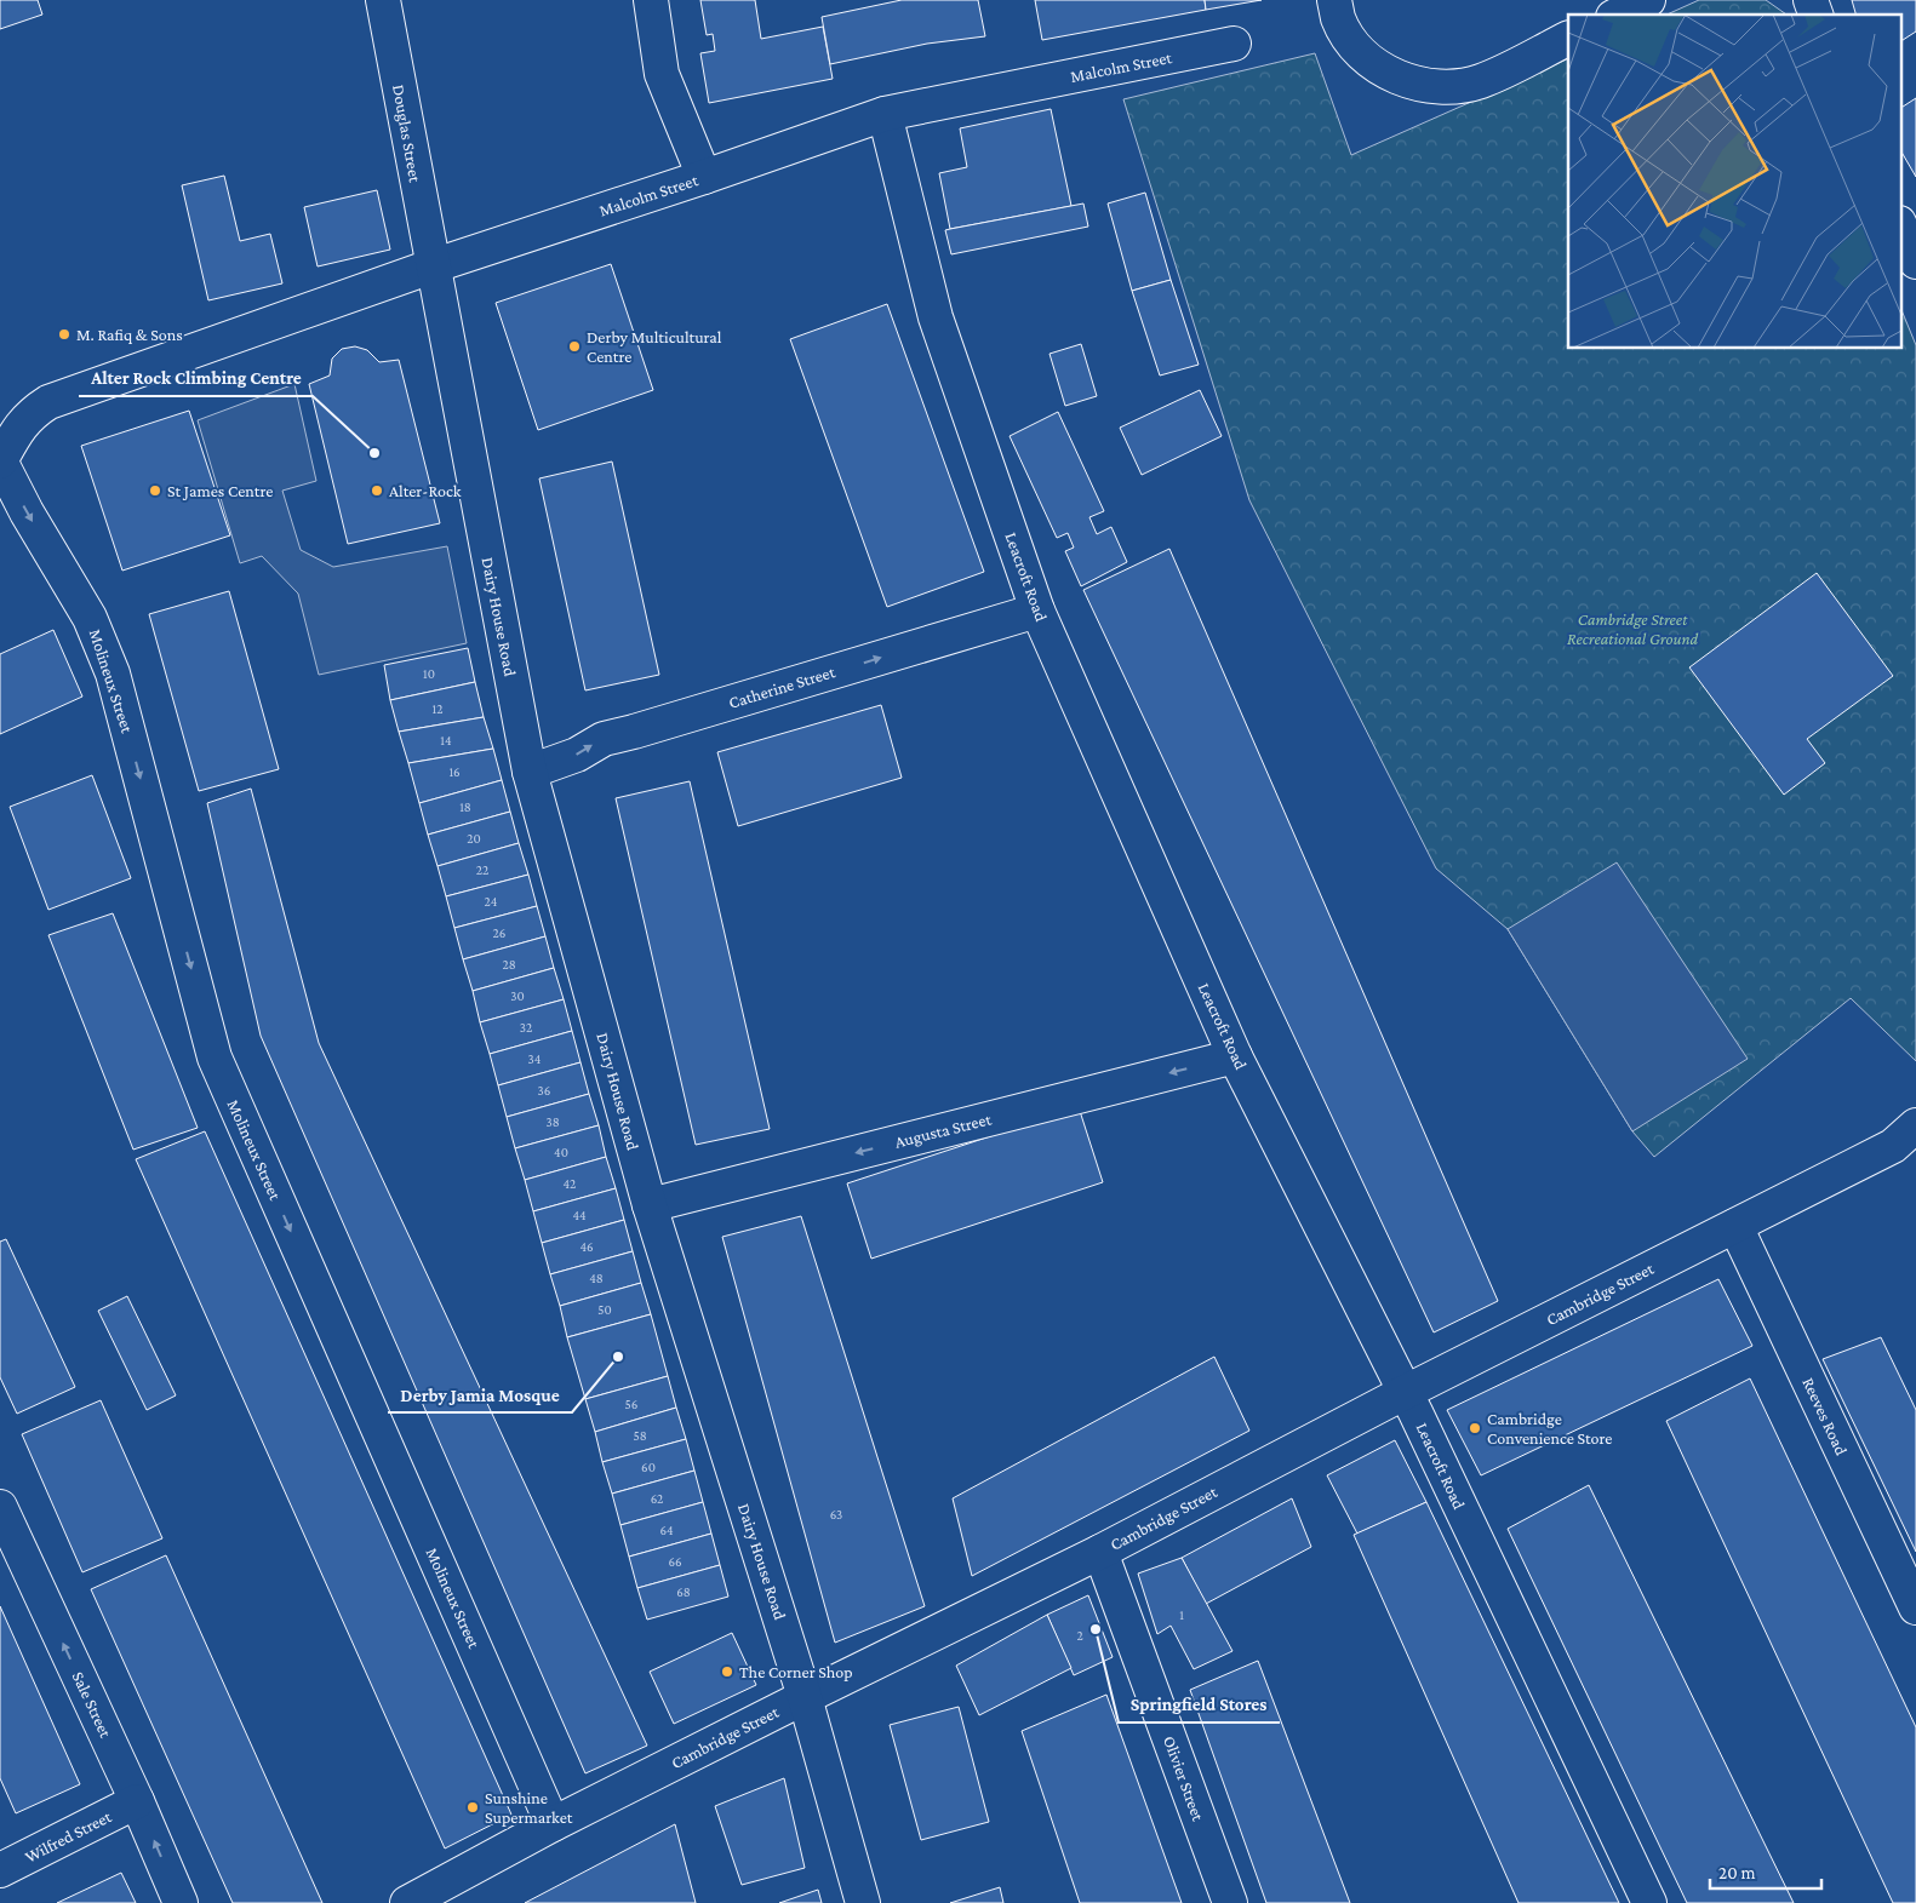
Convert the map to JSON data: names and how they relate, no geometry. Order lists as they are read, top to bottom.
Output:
{
  "streets": {
    "street": [
      "Malcolm Street",
      "Douglas Street",
      "Leacroft Road",
      "Dairy House Road",
      "Molineux Street",
      "Catherine Street",
      "Augusta Street",
      "Cambridge Street",
      "Reeves Road",
      "Sale Street",
      "Olivier Street",
      "Wilfred Street"
    ]
  },
  "crossings": [
    ["Malcolm Street", "Douglas Street"],
    ["Malcolm Street", "Leacroft Road"],
    ["Malcolm Street", "Dairy House Road"],
    ["Malcolm Street", "Molineux Street"],
    ["Douglas Street", "Dairy House Road"],
    ["Leacroft Road", "Catherine Street"],
    ["Leacroft Road", "Augusta Street"],
    ["Leacroft Road", "Cambridge Street"],
    ["Dairy House Road", "Catherine Street"],
    ["Dairy House Road", "Augusta Street"],
    ["Dairy House Road", "Cambridge Street"],
    ["Molineux Street", "Cambridge Street"],
    ["Cambridge Street", "Reeves Road"],
    ["Cambridge Street", "Olivier Street"],
    ["Sale Street", "Wilfred Street"]
  ],
  "one_way": [
    "Molineux Street",
    "Catherine Street",
    "Augusta Street",
    "Sale Street"
  ],
  "parks": ["Cambridge Street Recreational Ground"],
  "places": [
    "M. Rafiq & Sons",
    "Derby Multicultural Centre",
    "Alter Rock Climbing Centre",
    "St James Centre",
    "Alter-Rock",
    "Derby Jamia Mosque",
    "Cambridge Convenience Store",
    "Springfield Stores",
    "The Corner Shop",
    "Sunshine Supermarket"
  ],
  "house_numbers": [
    "10",
    "12",
    "14",
    "16",
    "18",
    "20",
    "22",
    "24",
    "26",
    "28",
    "30",
    "32",
    "34",
    "36",
    "38",
    "40",
    "42",
    "44",
    "46",
    "48",
    "50",
    "56",
    "58",
    "60",
    "62",
    "63",
    "64",
    "66",
    "68",
    "1",
    "2"
  ],
  "scale_bar": "20 m"
}
